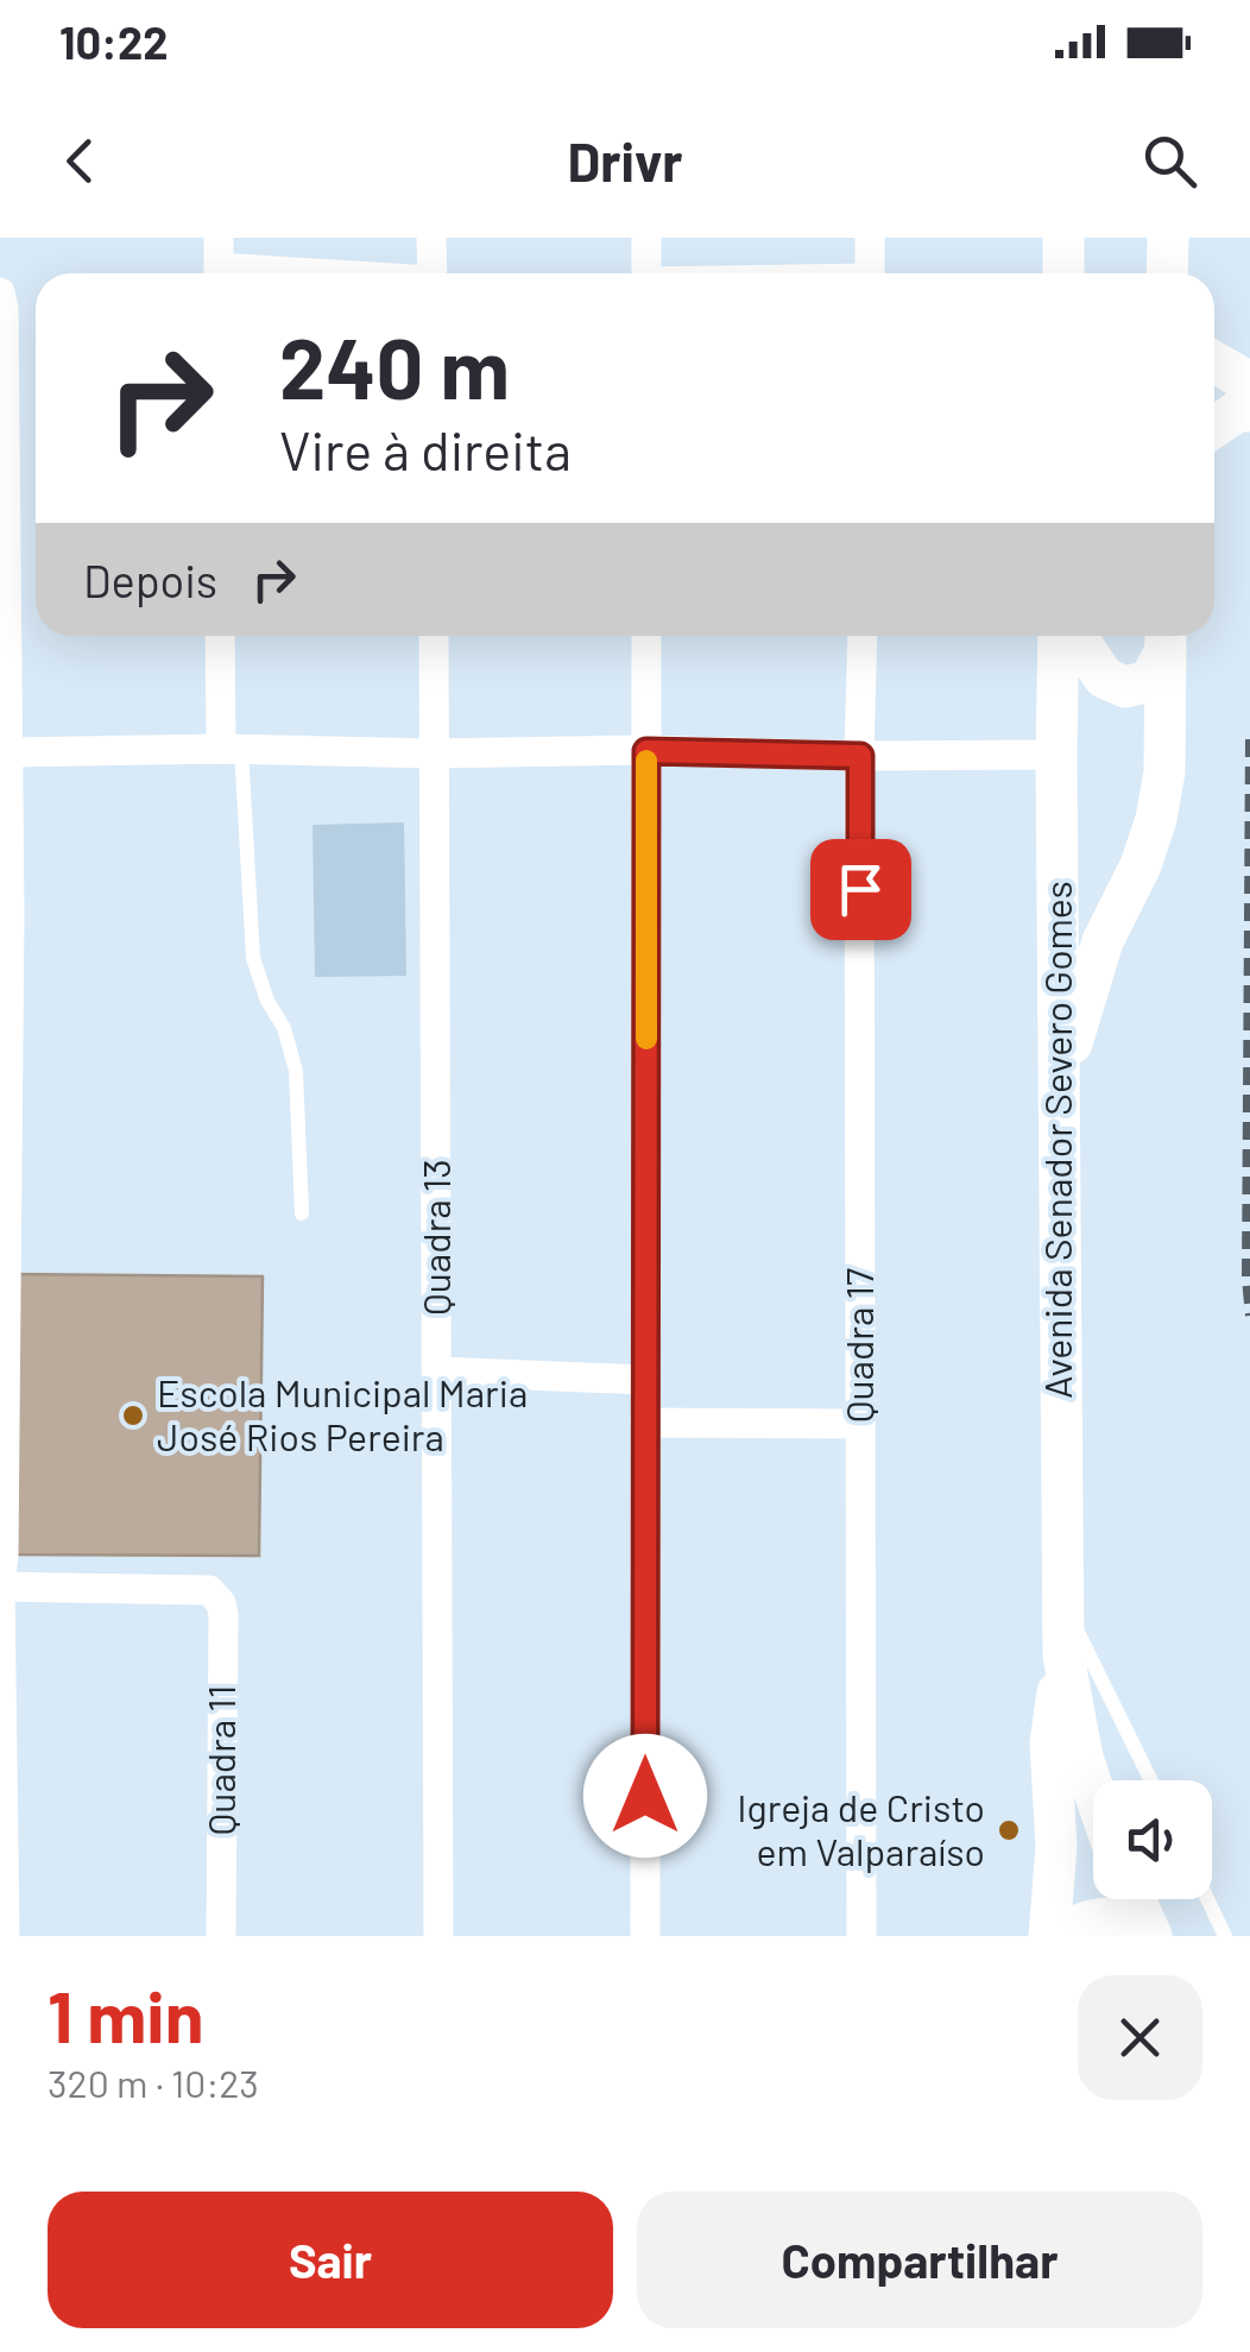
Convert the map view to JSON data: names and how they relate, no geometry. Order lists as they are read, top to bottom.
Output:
{
  "streets": {
    "street": [
      "Avenida Senador Severo Gomes",
      "Quadra 13",
      "Quadra 17",
      "Quadra 11"
    ]
  },
  "places": ["Escola Municipal Maria José Rios Pereira", "Igreja de Cristo em Valparaíso"],
  "page": {
    "status": "10:22",
    "header": "Drivr",
    "turn": ["240 m", "Vire à direita"],
    "then": "Depois",
    "heading": ["1 min", "320 m · 10:23"],
    "buttons": ["Sair", "Compartilhar"]
  }
}
